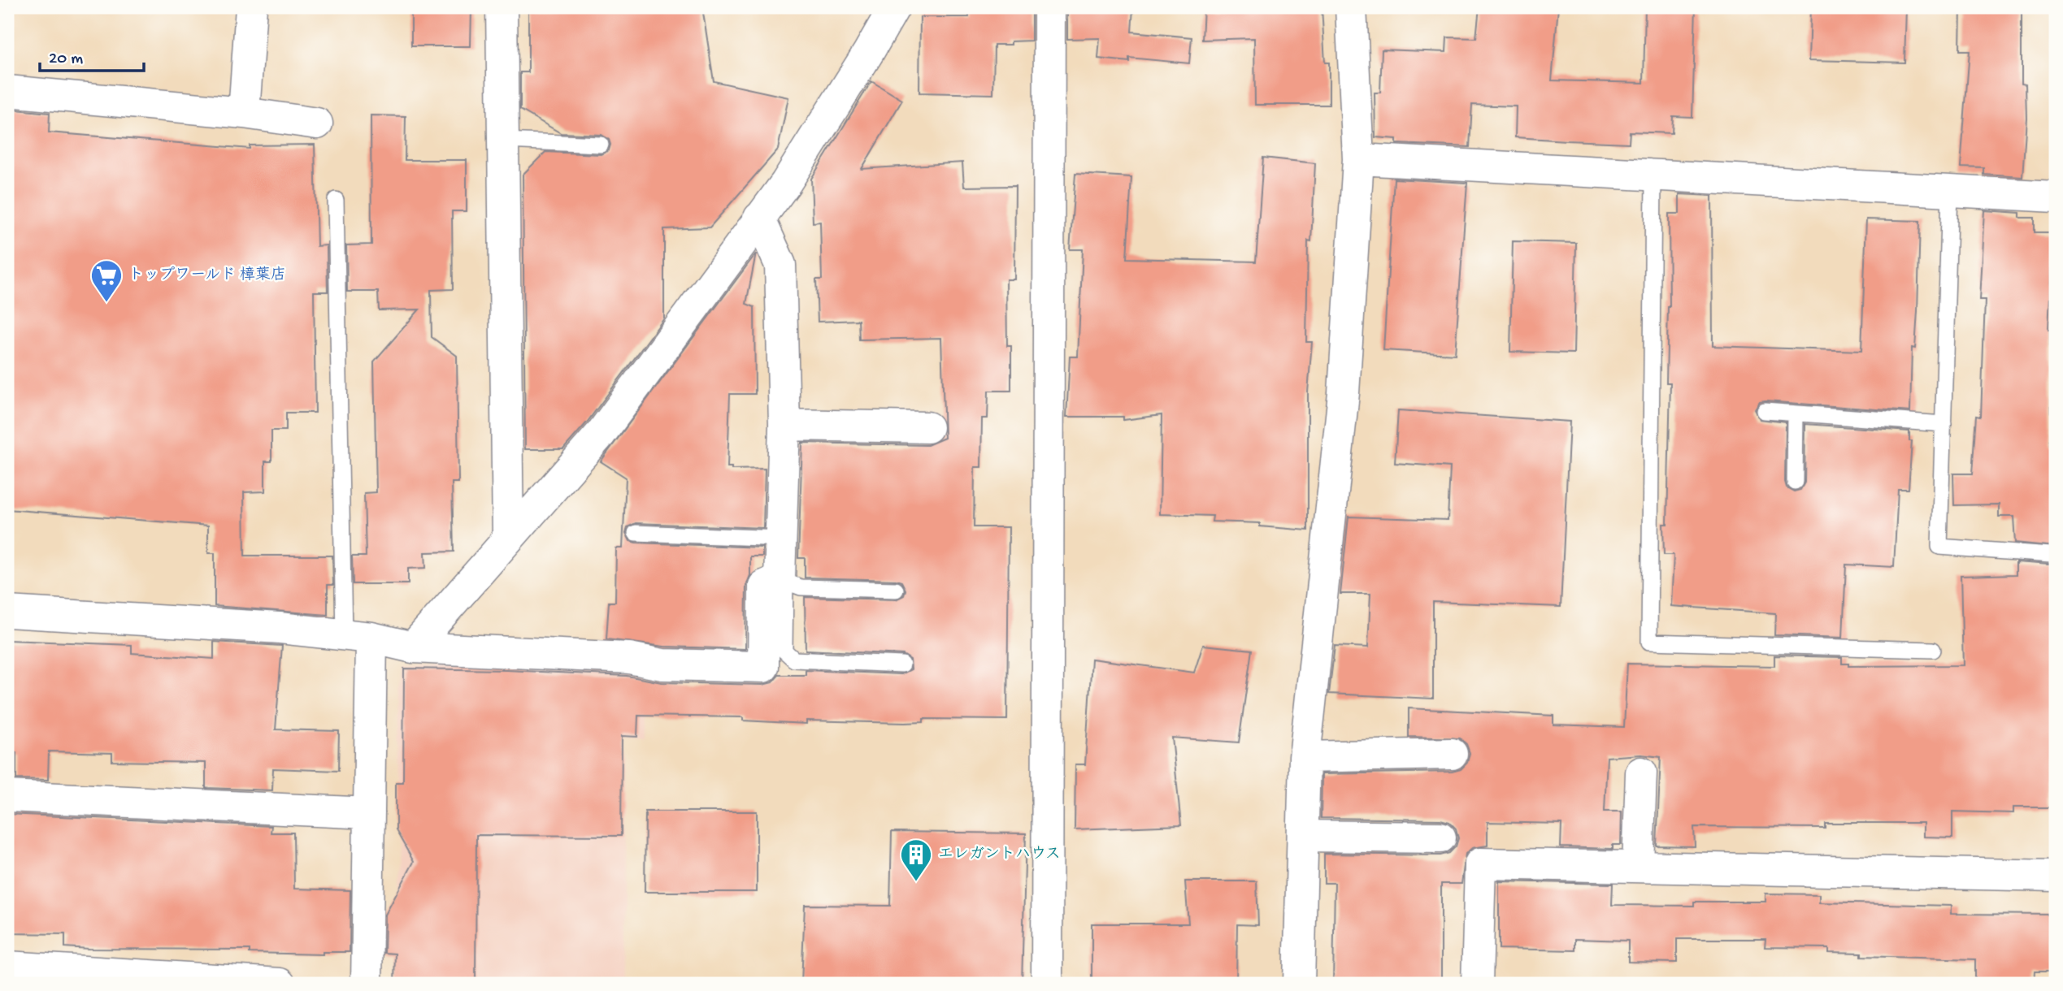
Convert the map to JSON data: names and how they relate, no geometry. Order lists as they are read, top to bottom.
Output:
{
  "places": {
    "supermarket": ["トップワールド 樟葉店"],
    "building": ["エレガントハウス"]
  },
  "scale_bar": "20 m"
}
